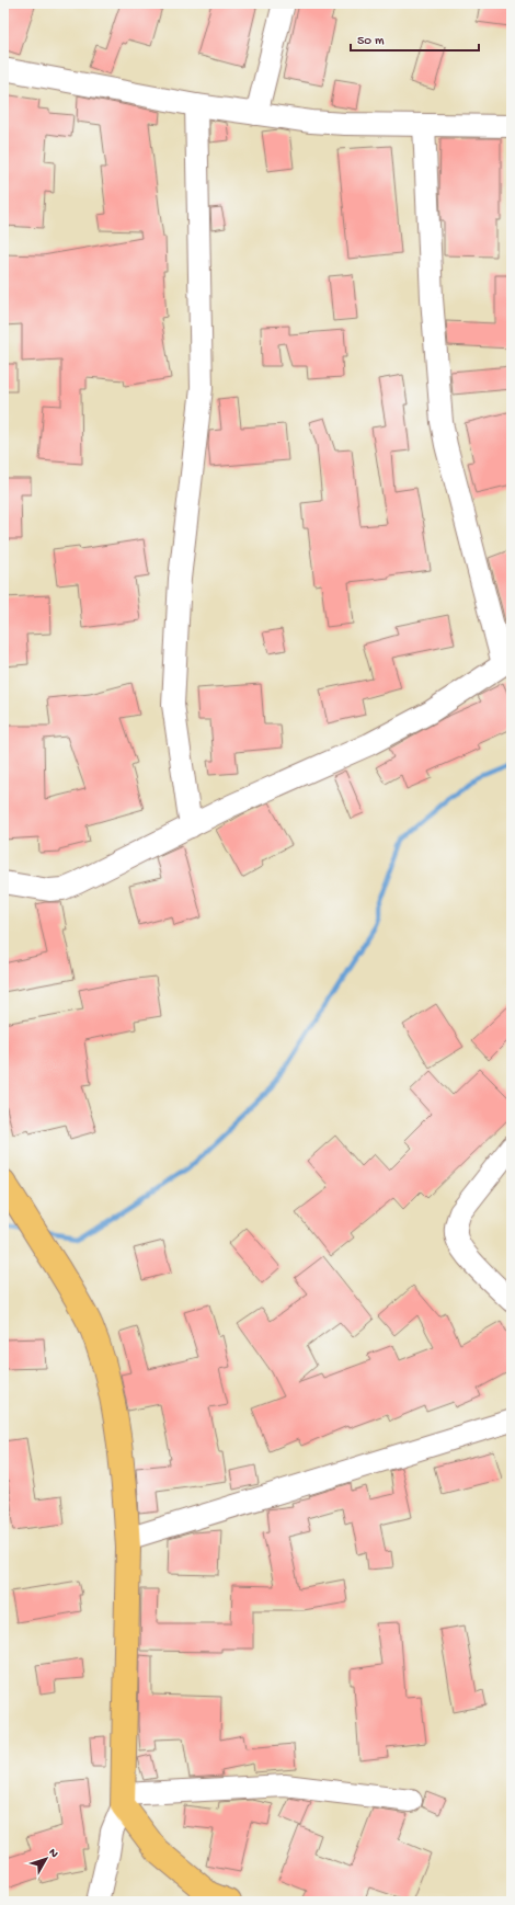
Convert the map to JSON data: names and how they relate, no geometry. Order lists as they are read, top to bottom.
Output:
{
  "scale_bar": "50 m",
  "north": "top right"
}
